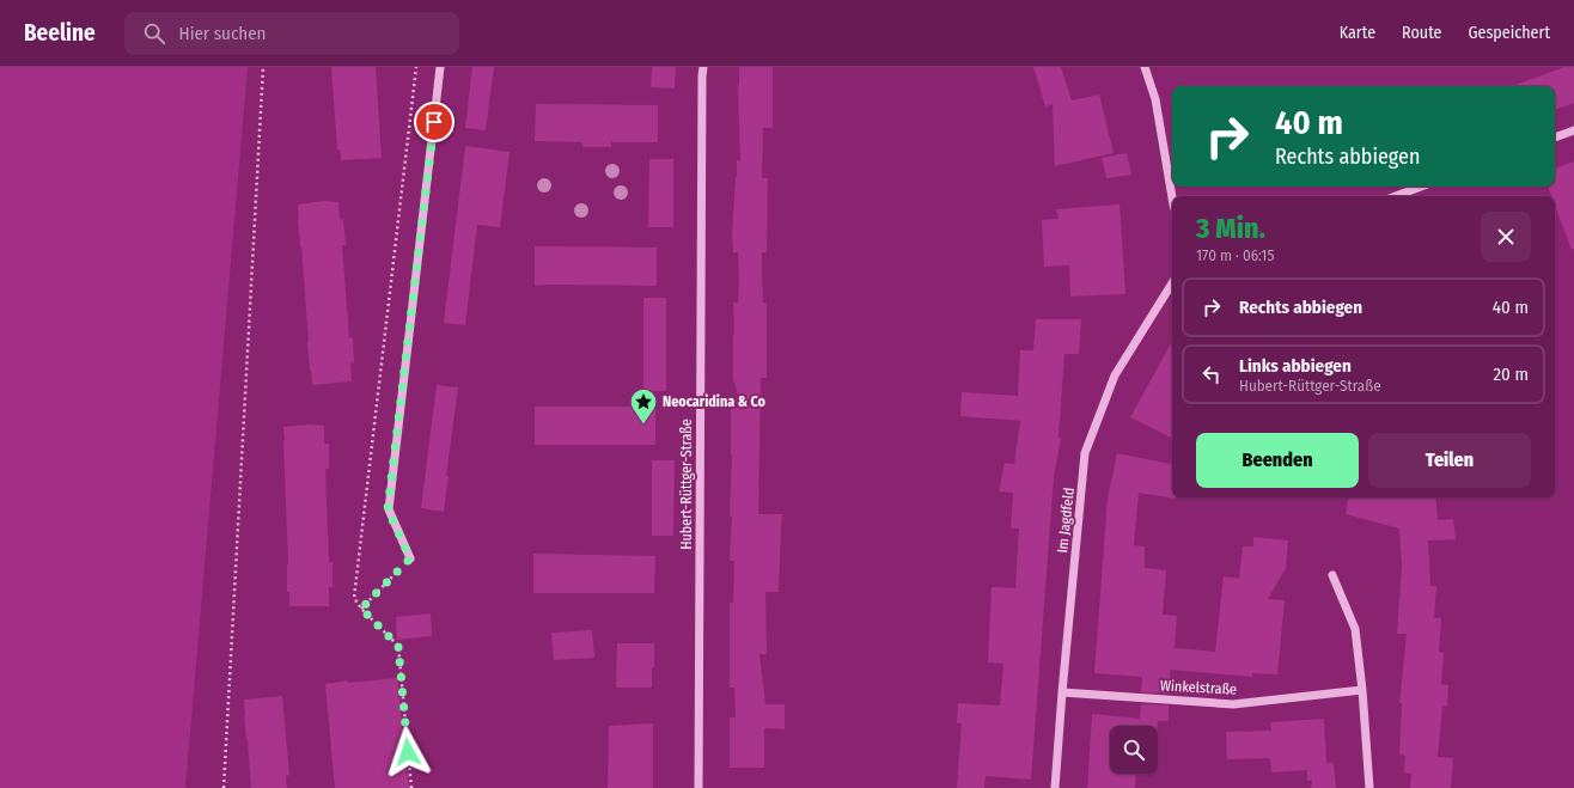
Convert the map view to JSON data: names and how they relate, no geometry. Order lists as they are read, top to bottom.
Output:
{
  "streets": {
    "street": ["Hubert-Rüttger-Straße", "Im Jagdfeld", "Winkelstraße"]
  },
  "crossings": [
    ["Im Jagdfeld", "Winkelstraße"]
  ],
  "places": {
    "place": ["Neocaridina & Co"]
  },
  "page": {
    "header": "Beeline",
    "search": "Hier suchen",
    "nav": ["Karte", "Route", "Gespeichert"],
    "turn": ["40 m", "Rechts abbiegen"],
    "heading": ["3 Min.", "170 m · 06:15"],
    "list": [
      {
        "name": "Rechts abbiegen",
        "value": "40 m"
      },
      {
        "name": "Links abbiegen",
        "note": "Hubert-Rüttger-Straße",
        "value": "20 m"
      }
    ],
    "buttons": ["Beenden", "Teilen"]
  }
}
